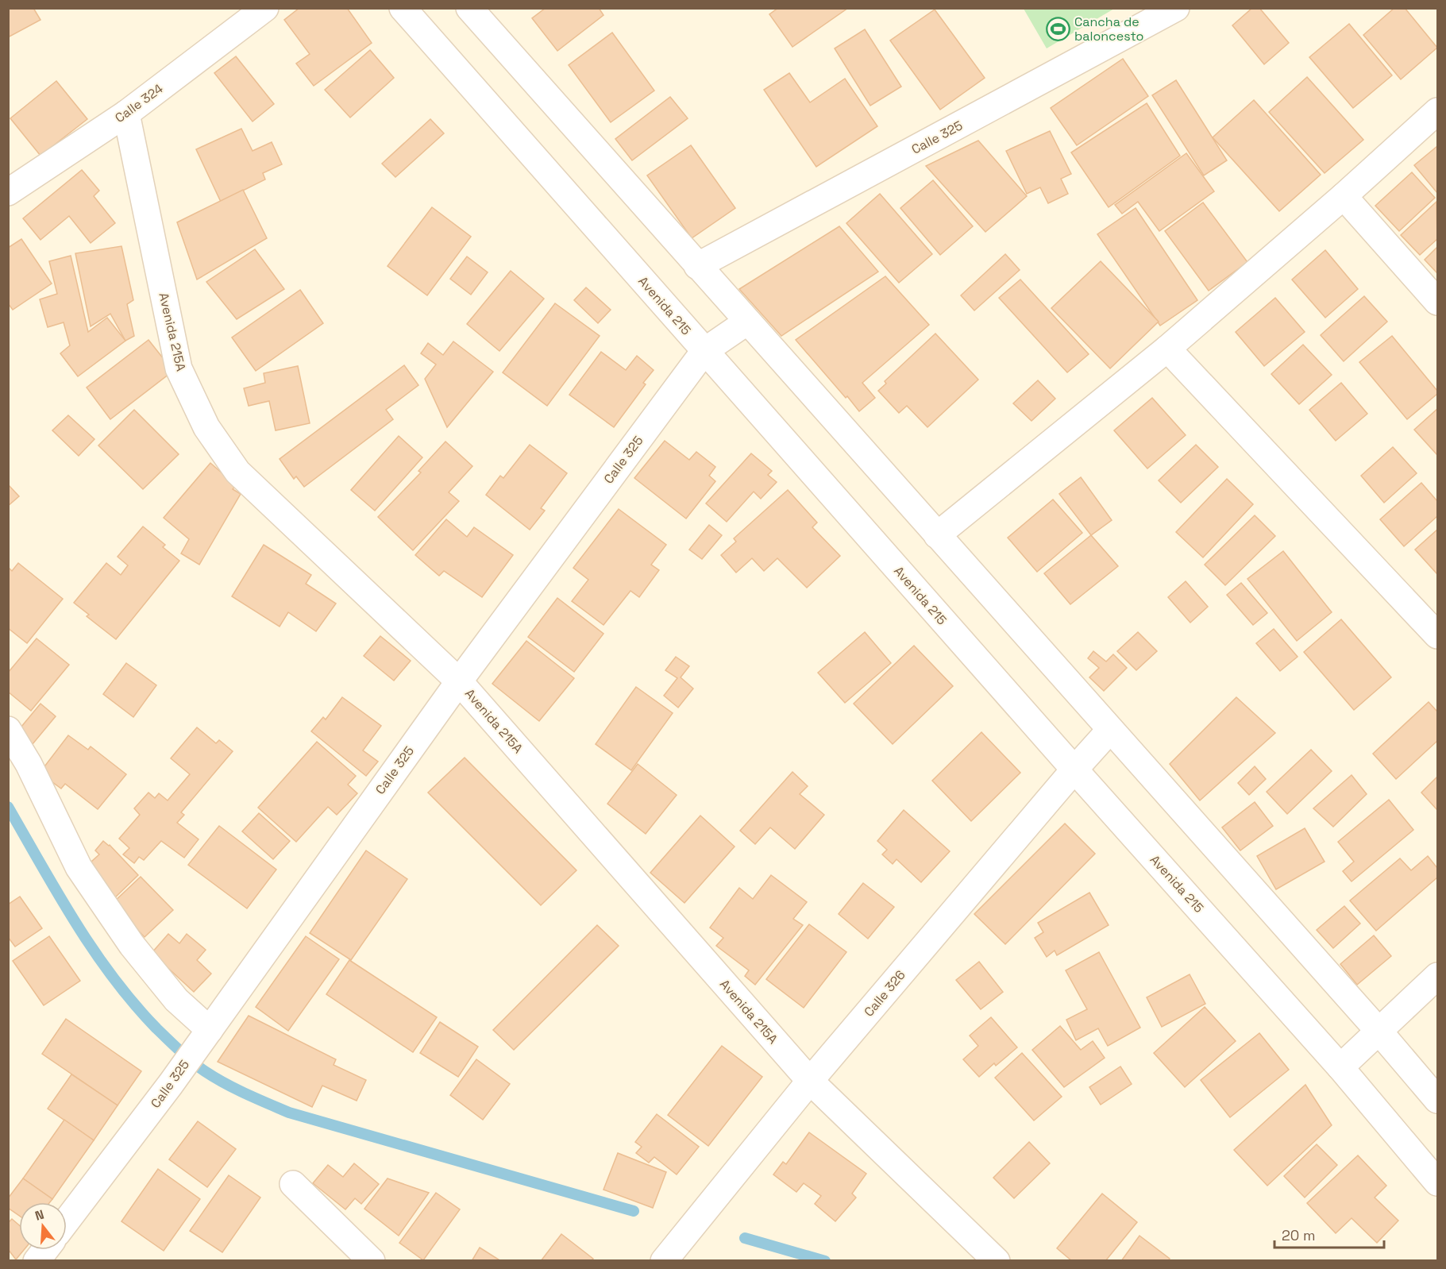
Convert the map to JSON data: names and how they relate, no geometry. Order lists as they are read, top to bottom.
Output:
{
  "streets": {
    "street": [
      "Calle 324",
      "Calle 325",
      "Avenida 215",
      "Avenida 215A",
      "Calle 326"
    ]
  },
  "crossings": [
    ["Calle 324", "Avenida 215A"],
    ["Calle 325", "Avenida 215"],
    ["Calle 325", "Avenida 215A"],
    ["Avenida 215", "Calle 326"],
    ["Avenida 215A", "Calle 326"]
  ],
  "places": {
    "sports": ["Cancha de baloncesto"]
  },
  "scale_bar": "20 m",
  "north": "top"
}
